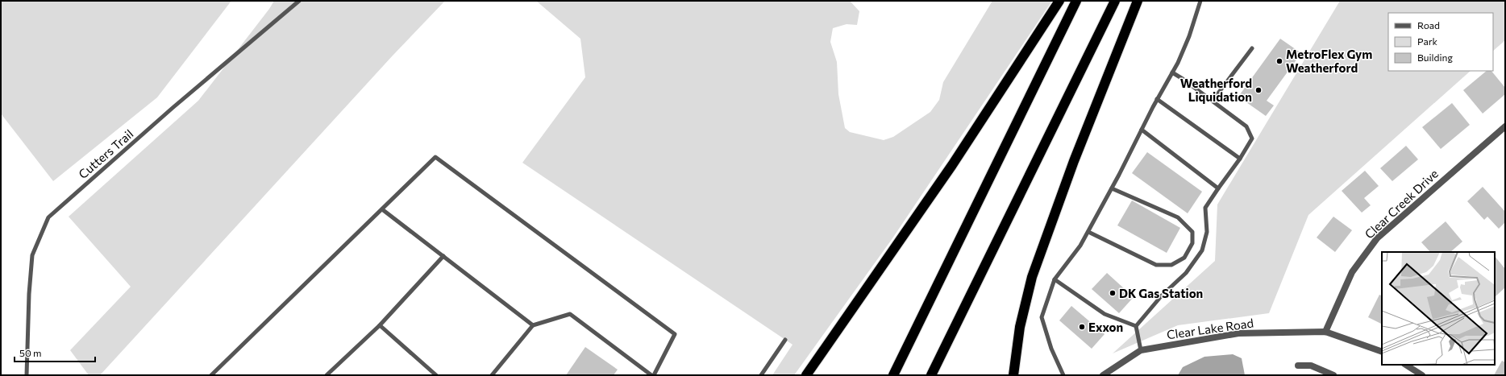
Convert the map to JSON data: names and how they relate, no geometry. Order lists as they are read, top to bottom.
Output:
{
  "streets": {
    "street": ["Clear Creek Drive", "Clear Lake Road"],
    "lane": ["Cutters Trail"]
  },
  "crossings": [
    ["Clear Creek Drive", "Clear Lake Road"]
  ],
  "places": [
    "MetroFlex Gym Weatherford",
    "Weatherford Liquidation",
    "DK Gas Station",
    "Exxon"
  ],
  "legend": ["Road", "Park", "Building"],
  "scale_bar": "50 m"
}
